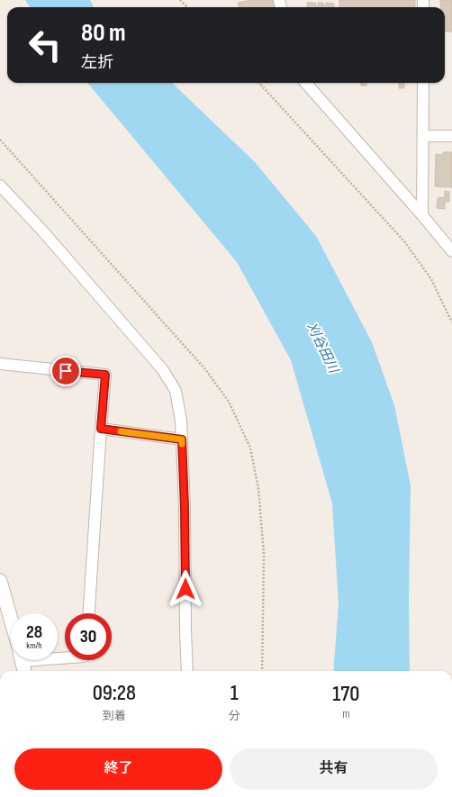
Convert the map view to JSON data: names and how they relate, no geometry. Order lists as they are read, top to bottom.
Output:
{
  "water": ["刈谷田川"],
  "page": {
    "turn": ["80 m", "左折"],
    "speed": "28 km/h",
    "limit": "30",
    "eta": [
      "09:28",
      "到着",
      "1",
      "分",
      "170",
      "m"
    ],
    "buttons": ["終了", "共有"]
  }
}
